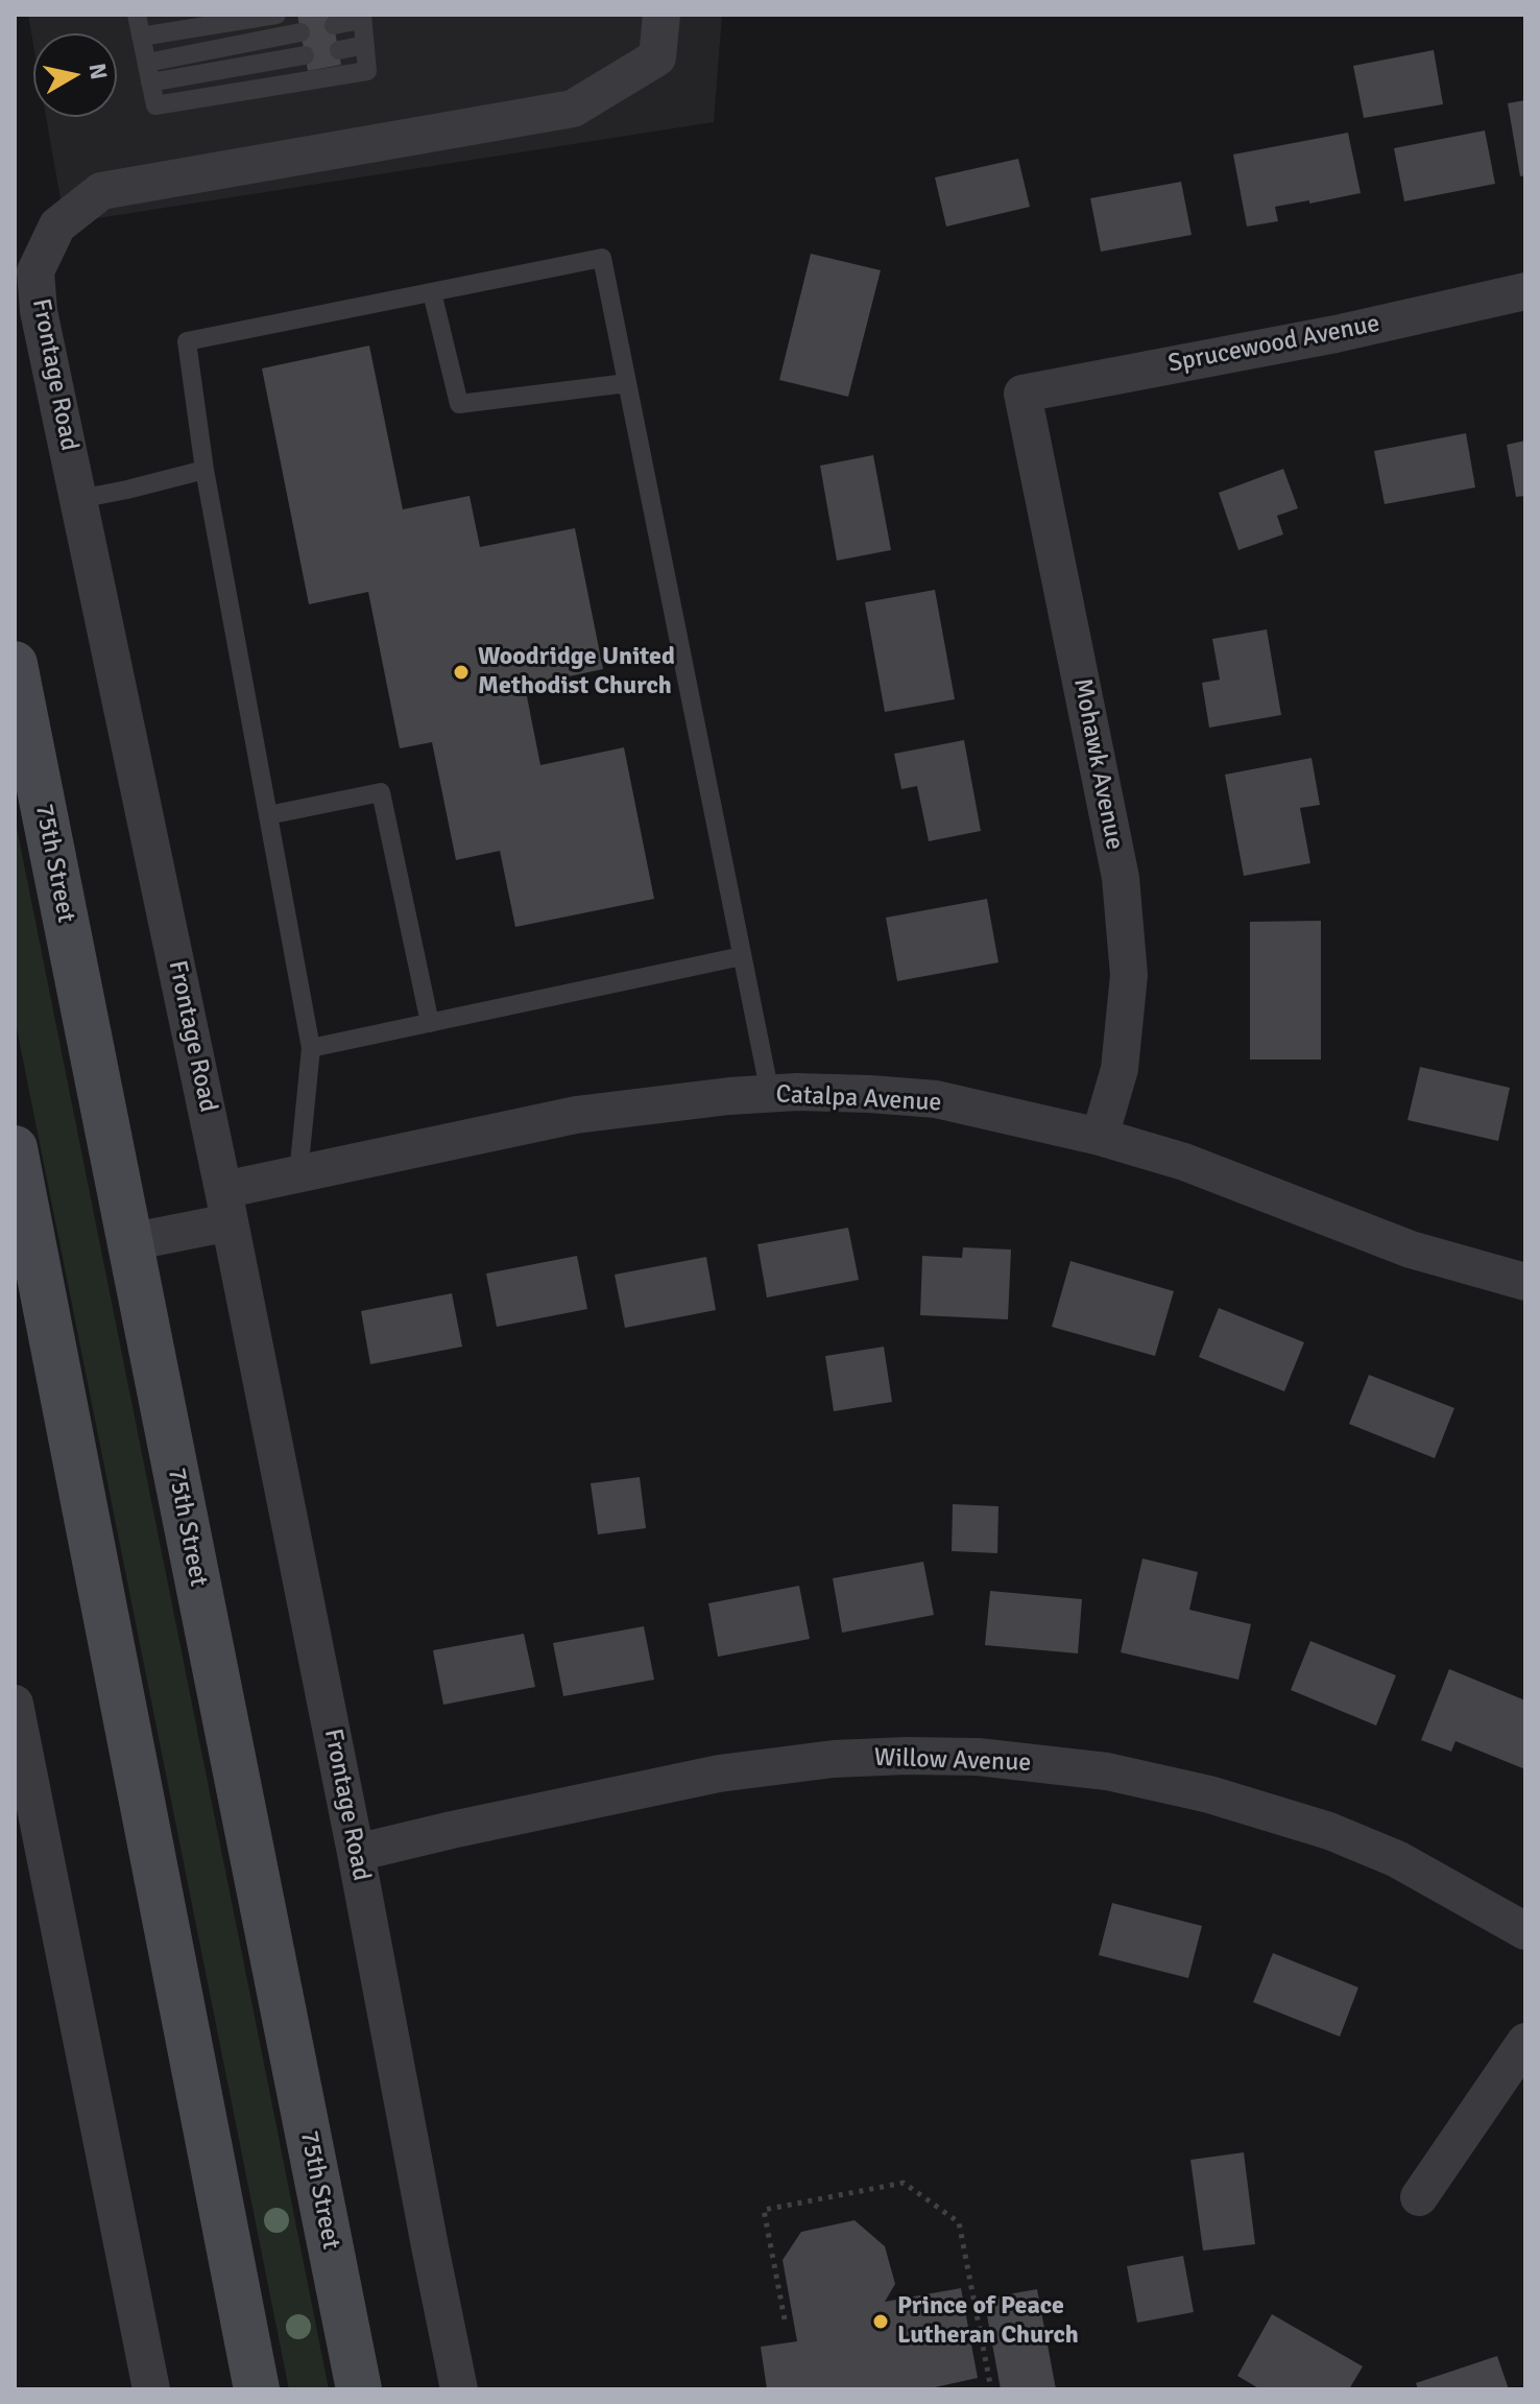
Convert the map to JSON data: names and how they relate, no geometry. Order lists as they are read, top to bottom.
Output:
{
  "streets": {
    "main road": ["75th Street"],
    "street": [
      "Sprucewood Avenue",
      "Frontage Road",
      "Mohawk Avenue",
      "Catalpa Avenue",
      "Willow Avenue"
    ]
  },
  "crossings": [
    ["Sprucewood Avenue", "Mohawk Avenue"],
    ["Frontage Road", "Catalpa Avenue"],
    ["Frontage Road", "Willow Avenue"],
    ["Mohawk Avenue", "Catalpa Avenue"],
    ["75th Street", "Catalpa Avenue"]
  ],
  "places": ["Woodridge United Methodist Church", "Prince of Peace Lutheran Church"],
  "north": "right"
}
